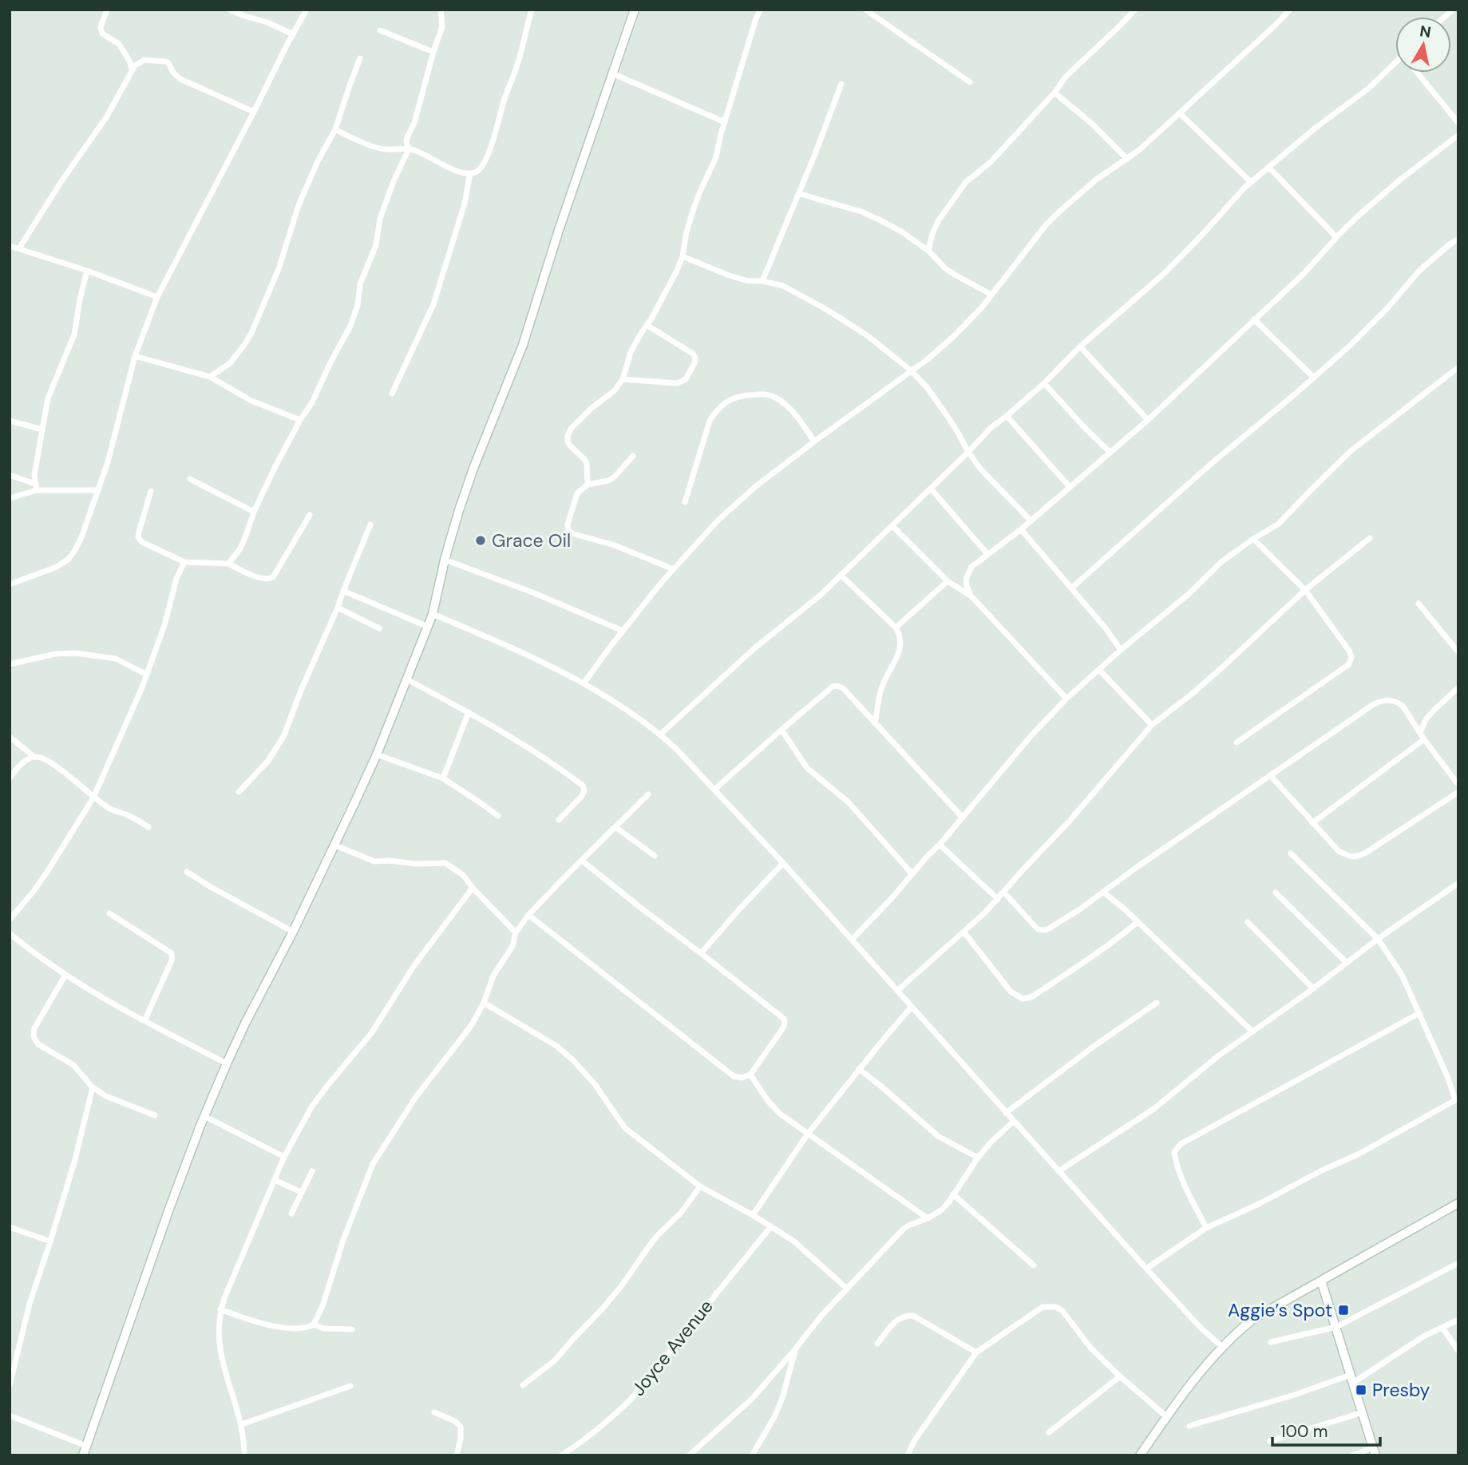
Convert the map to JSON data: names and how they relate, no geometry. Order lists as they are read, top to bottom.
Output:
{
  "streets": {
    "street": ["Joyce Avenue"]
  },
  "places": {
    "other": ["Grace Oil"],
    "transit": ["Aggie’s Spot", "Presby"]
  },
  "scale_bar": "100 m",
  "north": "top"
}
